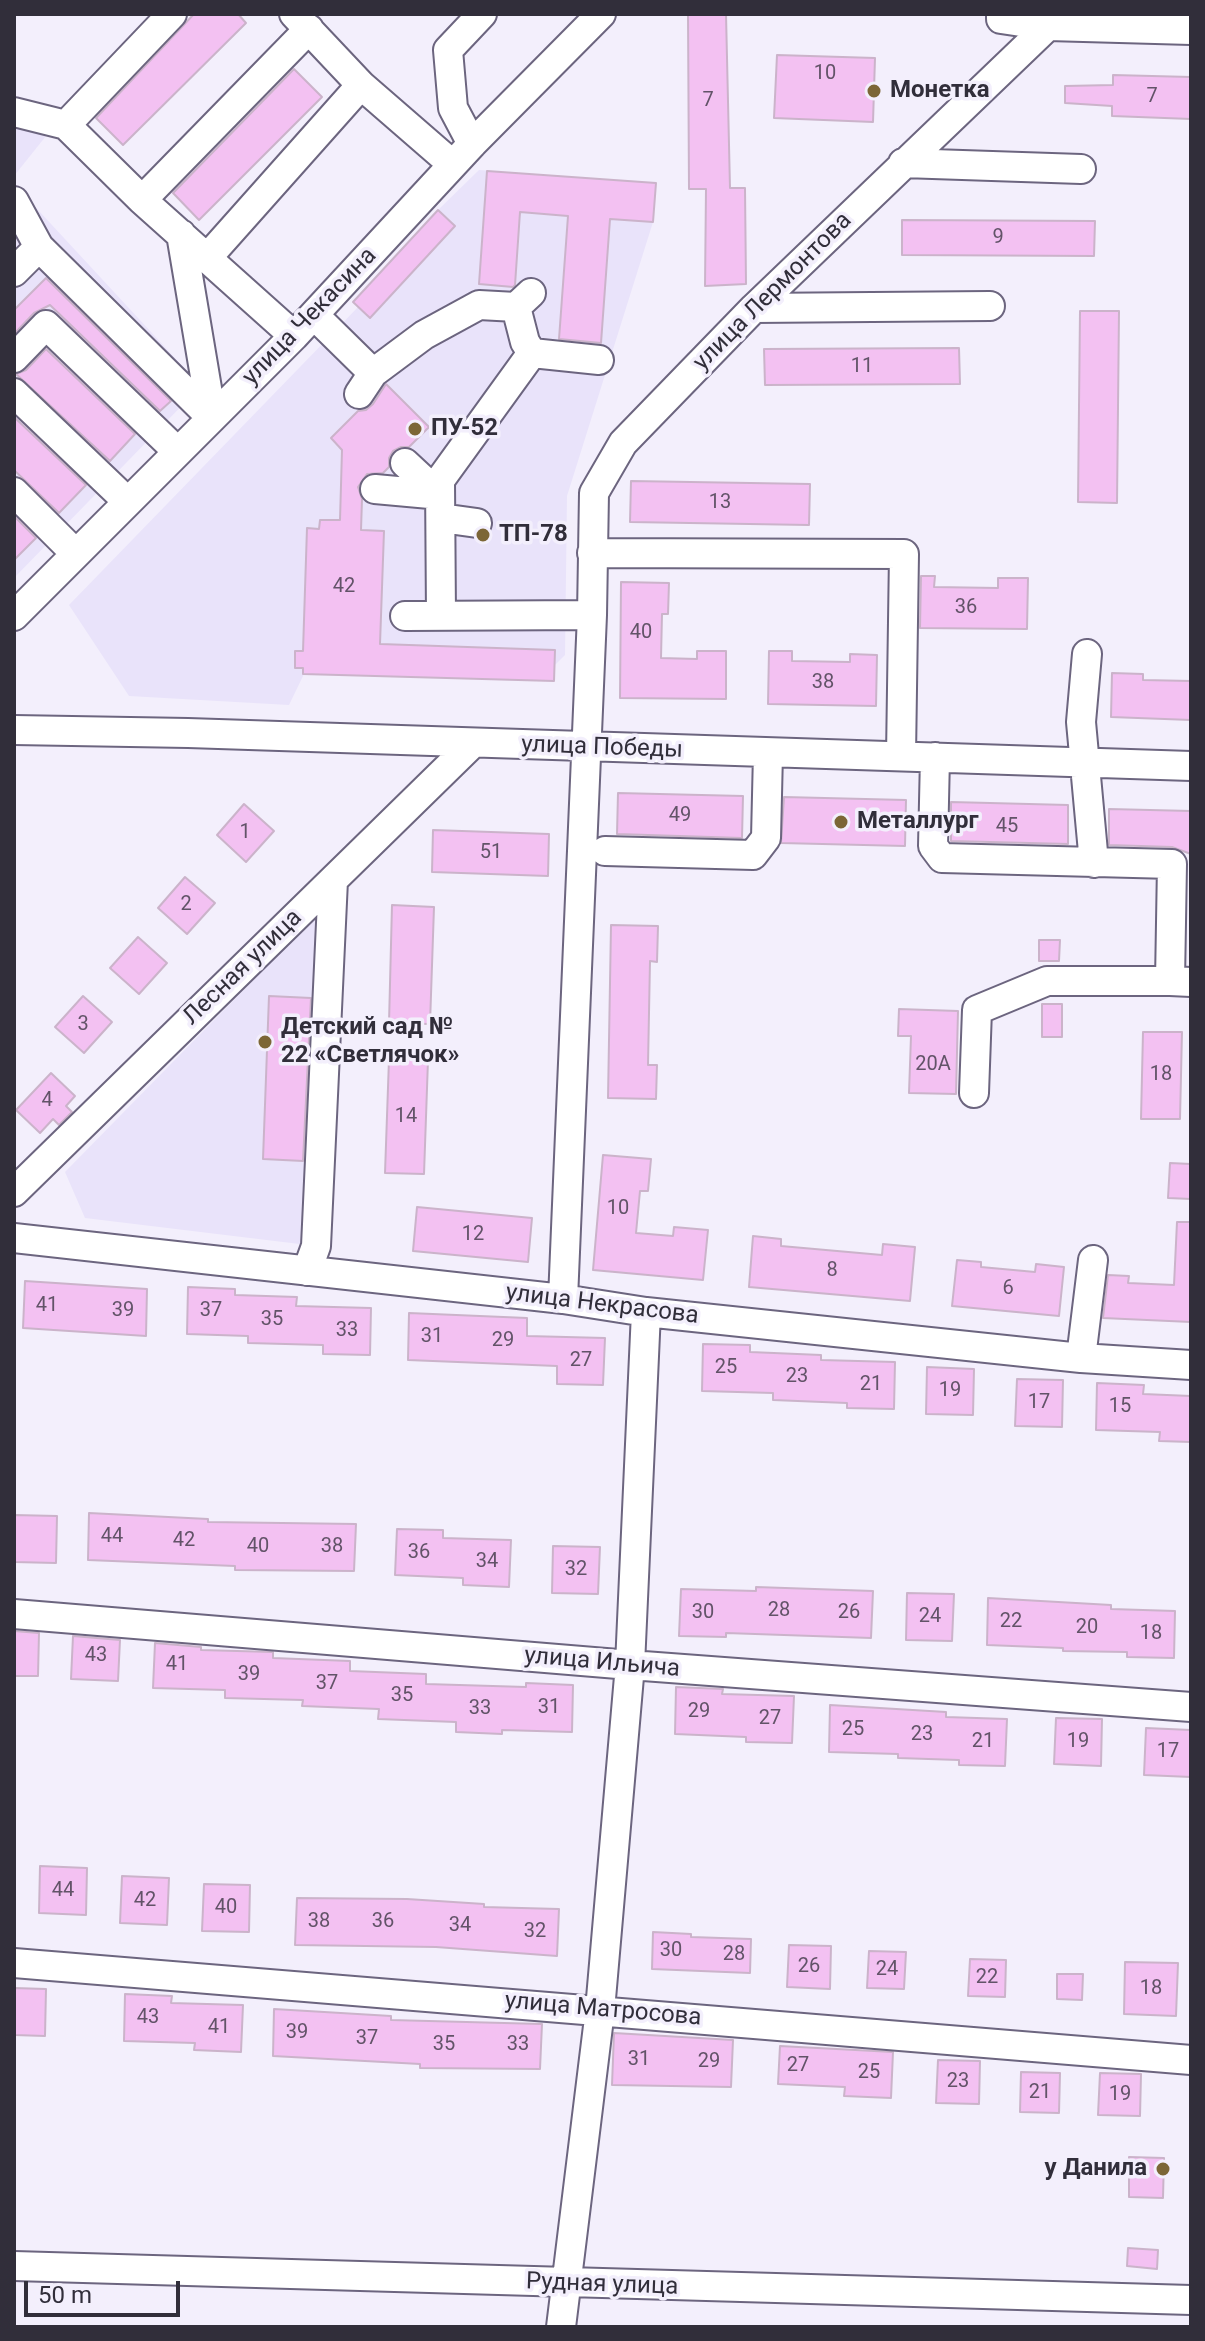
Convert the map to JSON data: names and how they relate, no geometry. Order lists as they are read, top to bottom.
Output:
{
  "streets": {
    "street": [
      "улица Лермонтова",
      "улица Чекасина",
      "улица Победы",
      "Лесная улица",
      "улица Некрасова",
      "улица Ильича",
      "улица Матросова",
      "Рудная улица"
    ]
  },
  "crossings": [
    ["улица Лермонтова", "улица Победы"],
    ["улица Лермонтова", "улица Некрасова"],
    ["улица Победы", "Лесная улица"]
  ],
  "places": [
    "Монетка",
    "ПУ-52",
    "ТП-78",
    "Металлург",
    "Детский сад № 22 «Светлячок»",
    "у Данила"
  ],
  "house_numbers": [
    "10",
    "7",
    "7",
    "9",
    "11",
    "13",
    "42",
    "36",
    "40",
    "38",
    "49",
    "45",
    "1",
    "51",
    "2",
    "3",
    "20А",
    "18",
    "4",
    "14",
    "10",
    "12",
    "8",
    "6",
    "41",
    "39",
    "37",
    "35",
    "33",
    "31",
    "29",
    "27",
    "25",
    "23",
    "21",
    "19",
    "17",
    "15",
    "44",
    "42",
    "40",
    "38",
    "36",
    "34",
    "32",
    "28",
    "30",
    "26",
    "24",
    "22",
    "20",
    "18",
    "43",
    "41",
    "39",
    "37",
    "35",
    "31",
    "33",
    "29",
    "27",
    "25",
    "23",
    "21",
    "19",
    "17",
    "44",
    "42",
    "40",
    "38",
    "36",
    "34",
    "32",
    "30",
    "28",
    "26",
    "24",
    "22",
    "18",
    "43",
    "41",
    "39",
    "37",
    "35",
    "33",
    "31",
    "29",
    "27",
    "25",
    "23",
    "21",
    "19"
  ],
  "scale_bar": "50 m"
}
